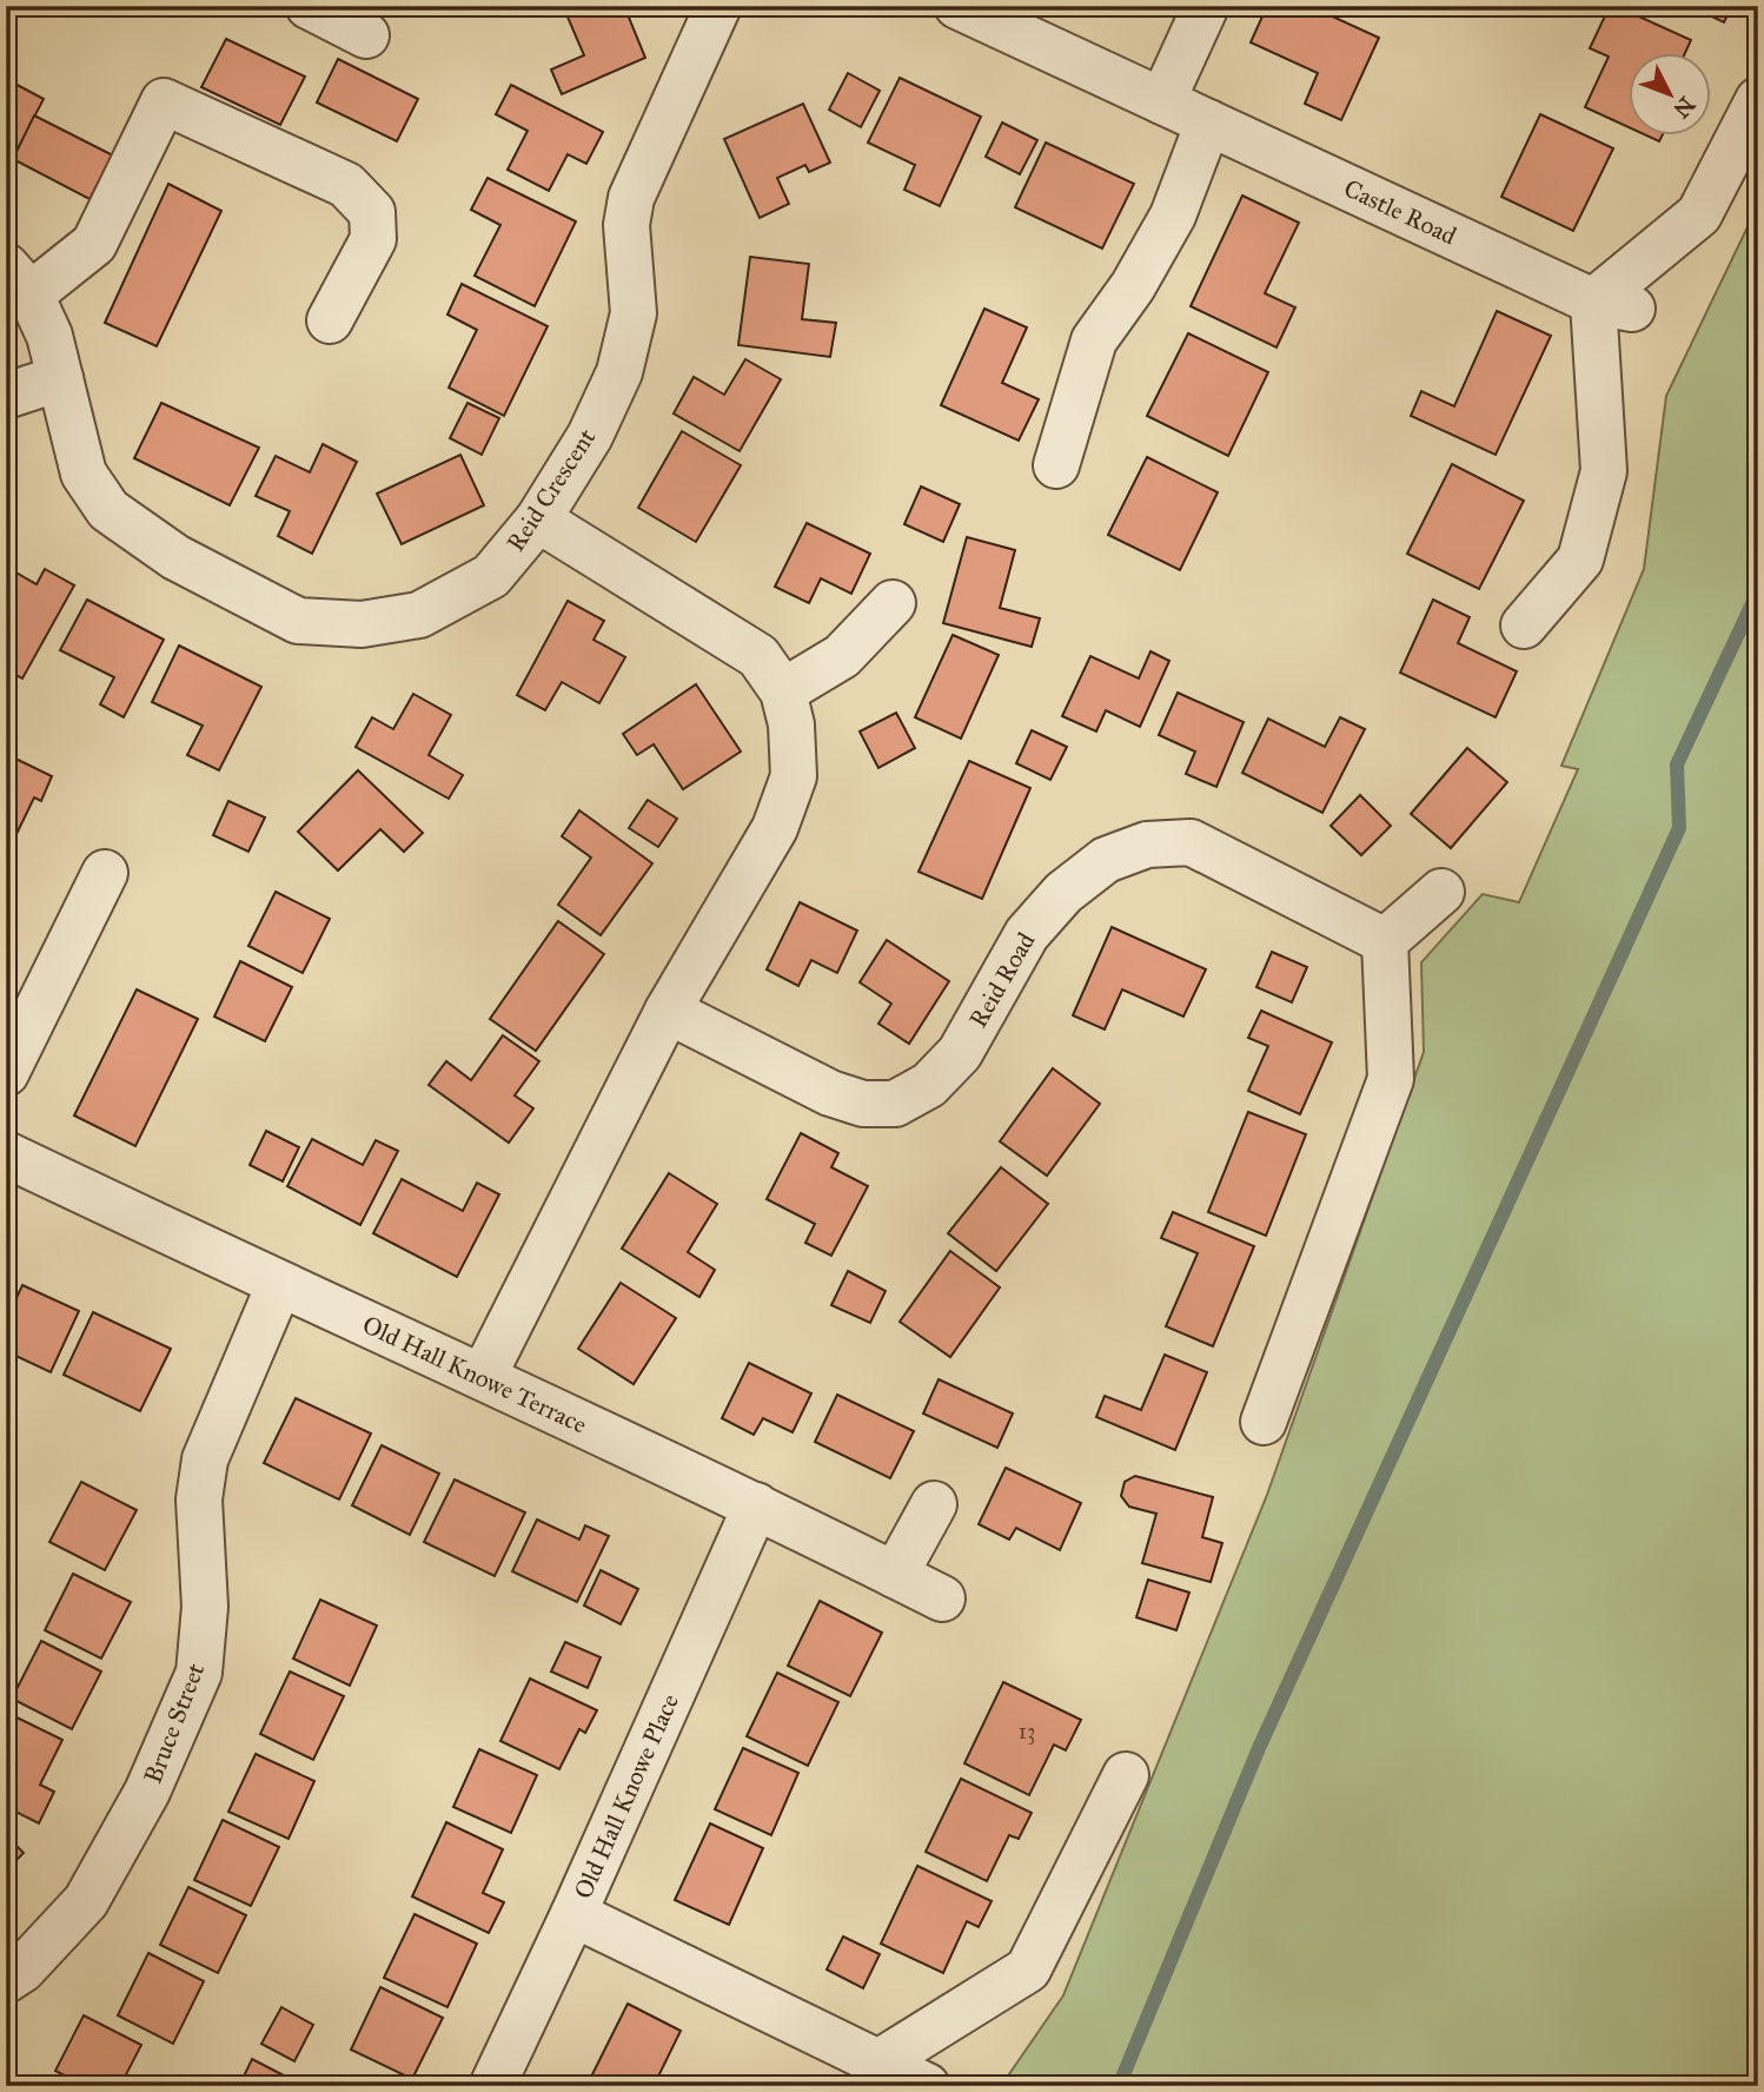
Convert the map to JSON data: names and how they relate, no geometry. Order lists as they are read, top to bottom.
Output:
{
  "streets": {
    "street": [
      "Castle Road",
      "Reid Crescent",
      "Reid Road",
      "Old Hall Knowe Terrace",
      "Bruce Street",
      "Old Hall Knowe Place"
    ]
  },
  "crossings": [
    ["Old Hall Knowe Terrace", "Bruce Street"],
    ["Old Hall Knowe Terrace", "Old Hall Knowe Place"]
  ],
  "house_numbers": ["13"],
  "north": "bottom right"
}
